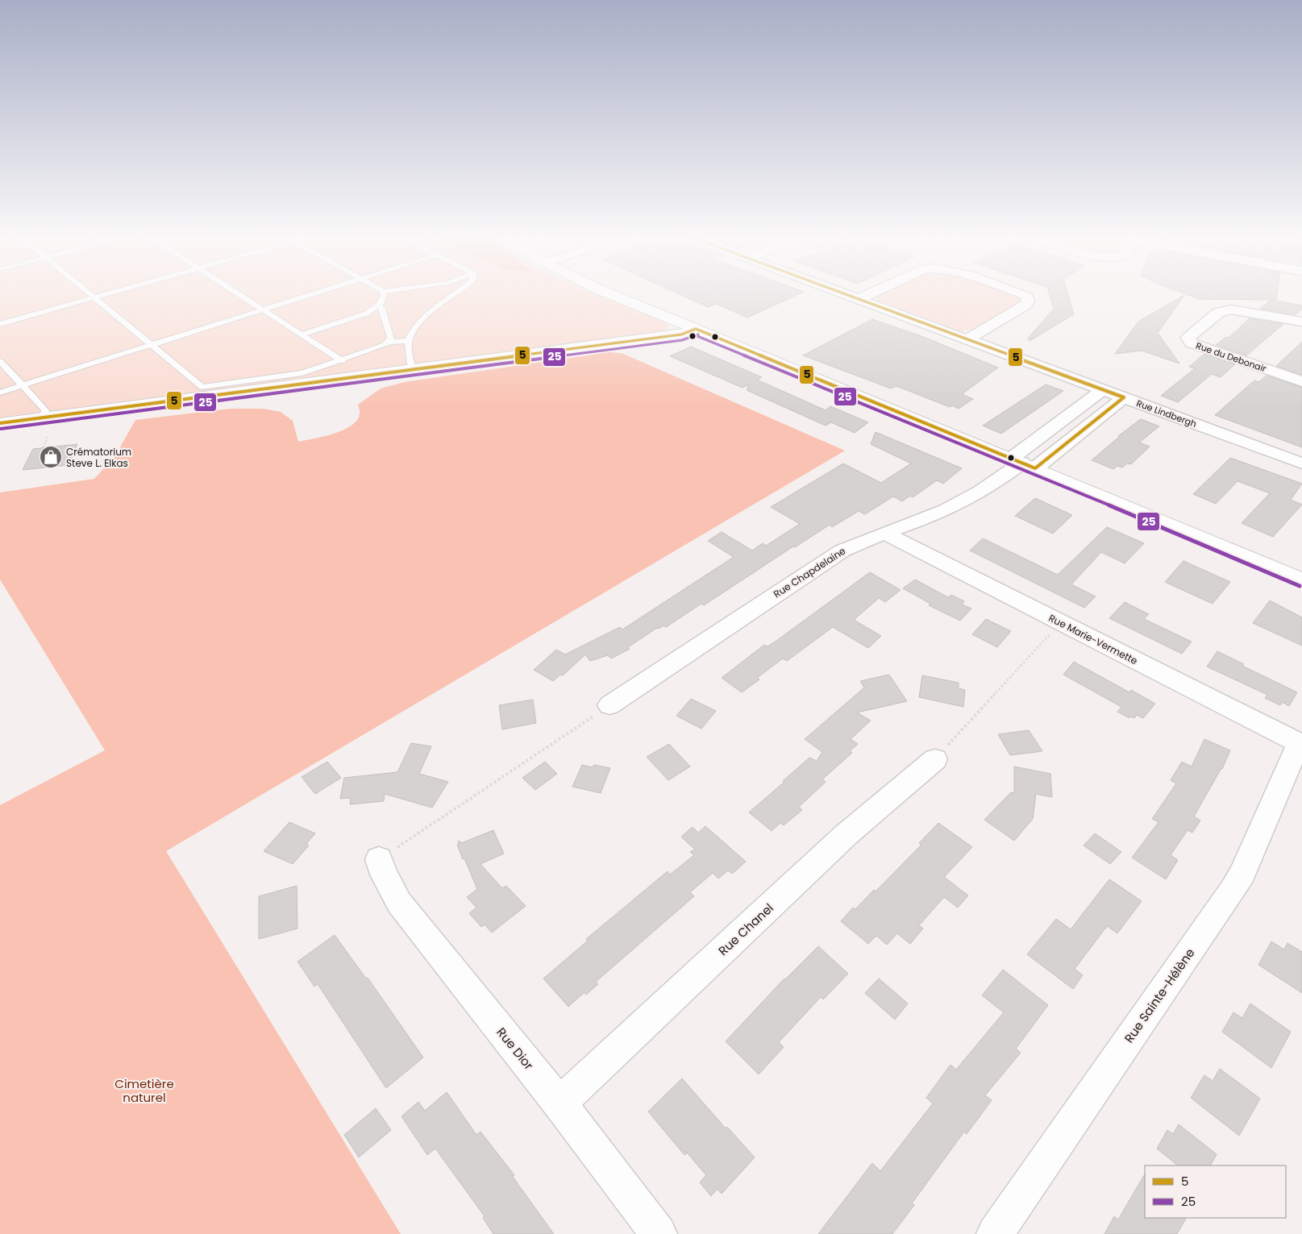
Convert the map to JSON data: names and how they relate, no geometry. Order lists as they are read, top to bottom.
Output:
{
  "streets": {
    "street": [
      "Rue du Debonair",
      "Rue Lindbergh",
      "Rue Chapdelaine",
      "Rue Marie-Vermette",
      "Rue Chanel",
      "Rue Sainte-Hélène",
      "Rue Dior"
    ]
  },
  "crossings": [
    ["Rue Chapdelaine", "Rue Marie-Vermette"],
    ["Rue Marie-Vermette", "Rue Sainte-Hélène"],
    ["Rue Chanel", "Rue Dior"]
  ],
  "parks": ["Cimetière naturel"],
  "places": {
    "shop": ["Crématorium Steve L. Elkas"]
  },
  "lines": ["transit line 5", "transit line 25"],
  "legend": ["5", "25"]
}
